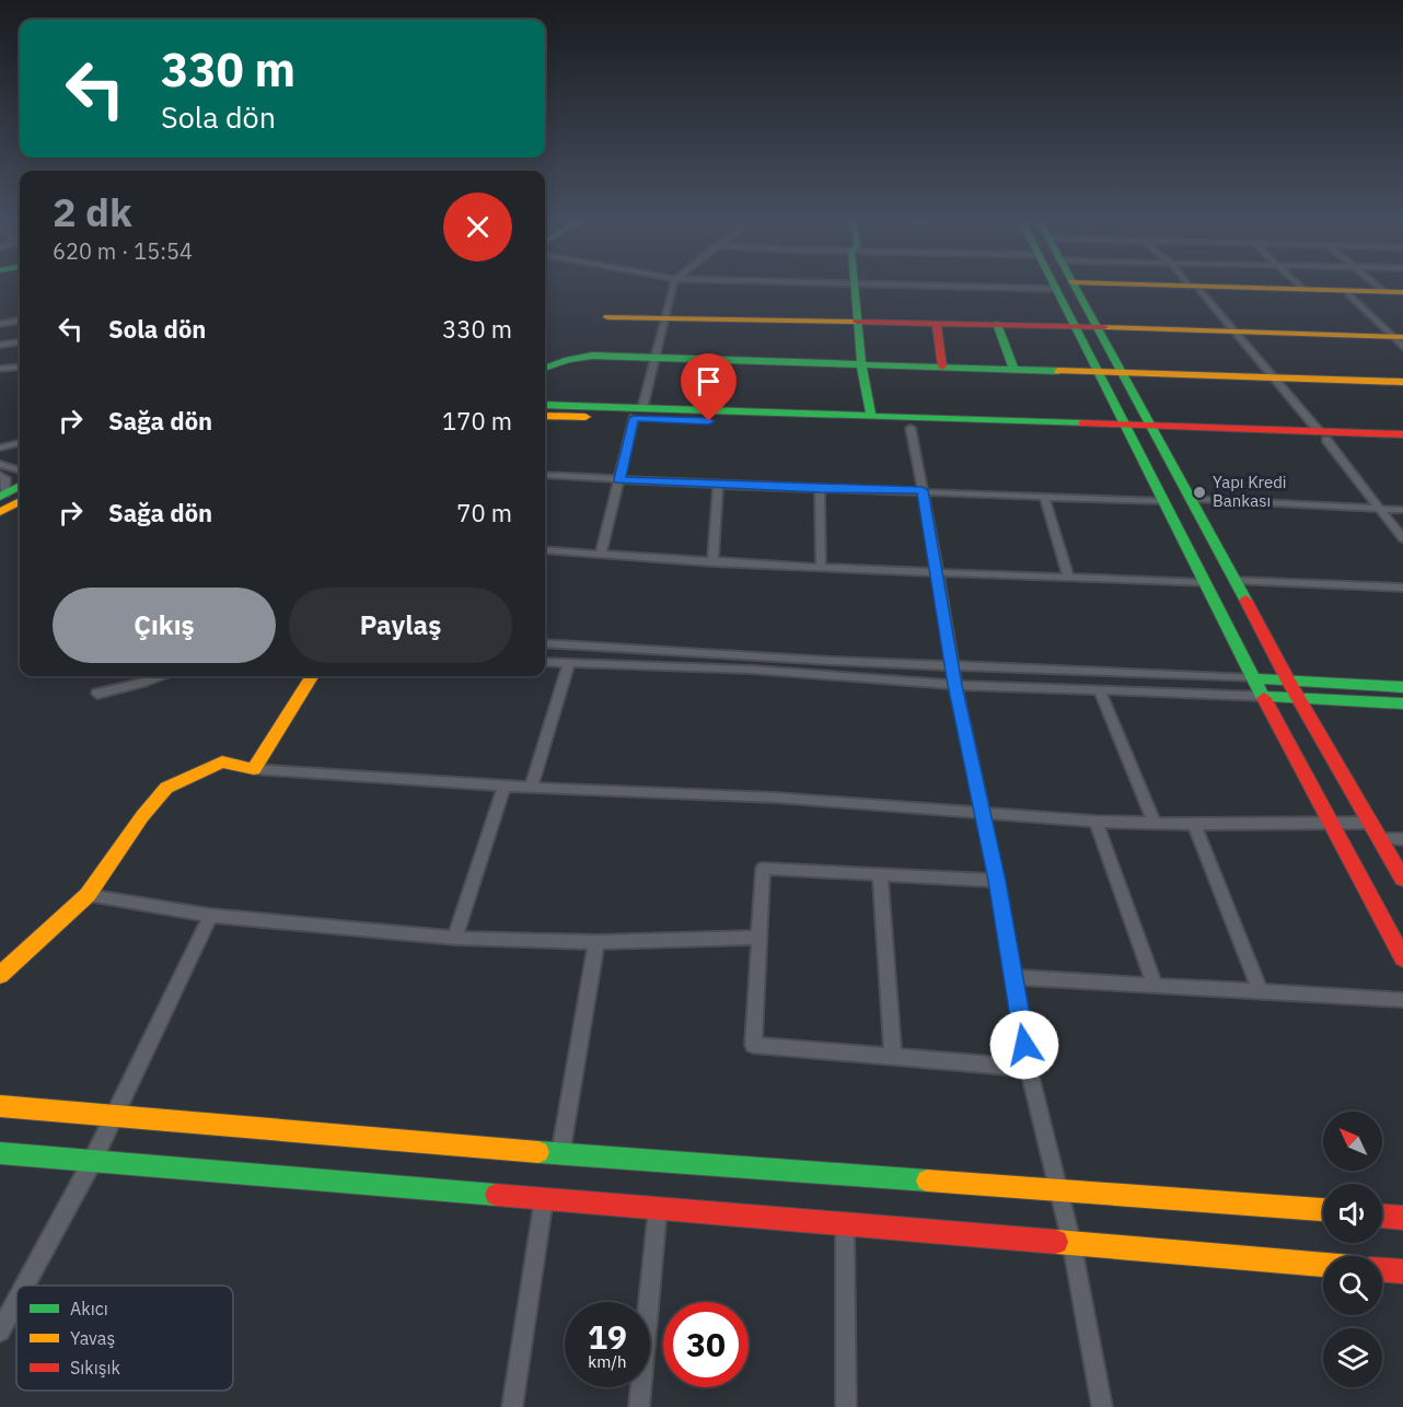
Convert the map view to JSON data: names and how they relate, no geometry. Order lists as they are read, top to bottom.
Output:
{
  "places": ["Yapı Kredi Bankası"],
  "legend": ["Akıcı", "Yavaş", "Sıkışık"],
  "north": "top left",
  "page": {
    "turn": ["330 m", "Sola dön"],
    "heading": ["2 dk", "620 m · 15:54"],
    "list": [
      {
        "name": "Sola dön",
        "value": "330 m"
      },
      {
        "name": "Sağa dön",
        "value": "170 m"
      },
      {
        "name": "Sağa dön",
        "value": "70 m"
      }
    ],
    "buttons": ["Çıkış", "Paylaş"],
    "speed": "19 km/h",
    "limit": "30"
  }
}
